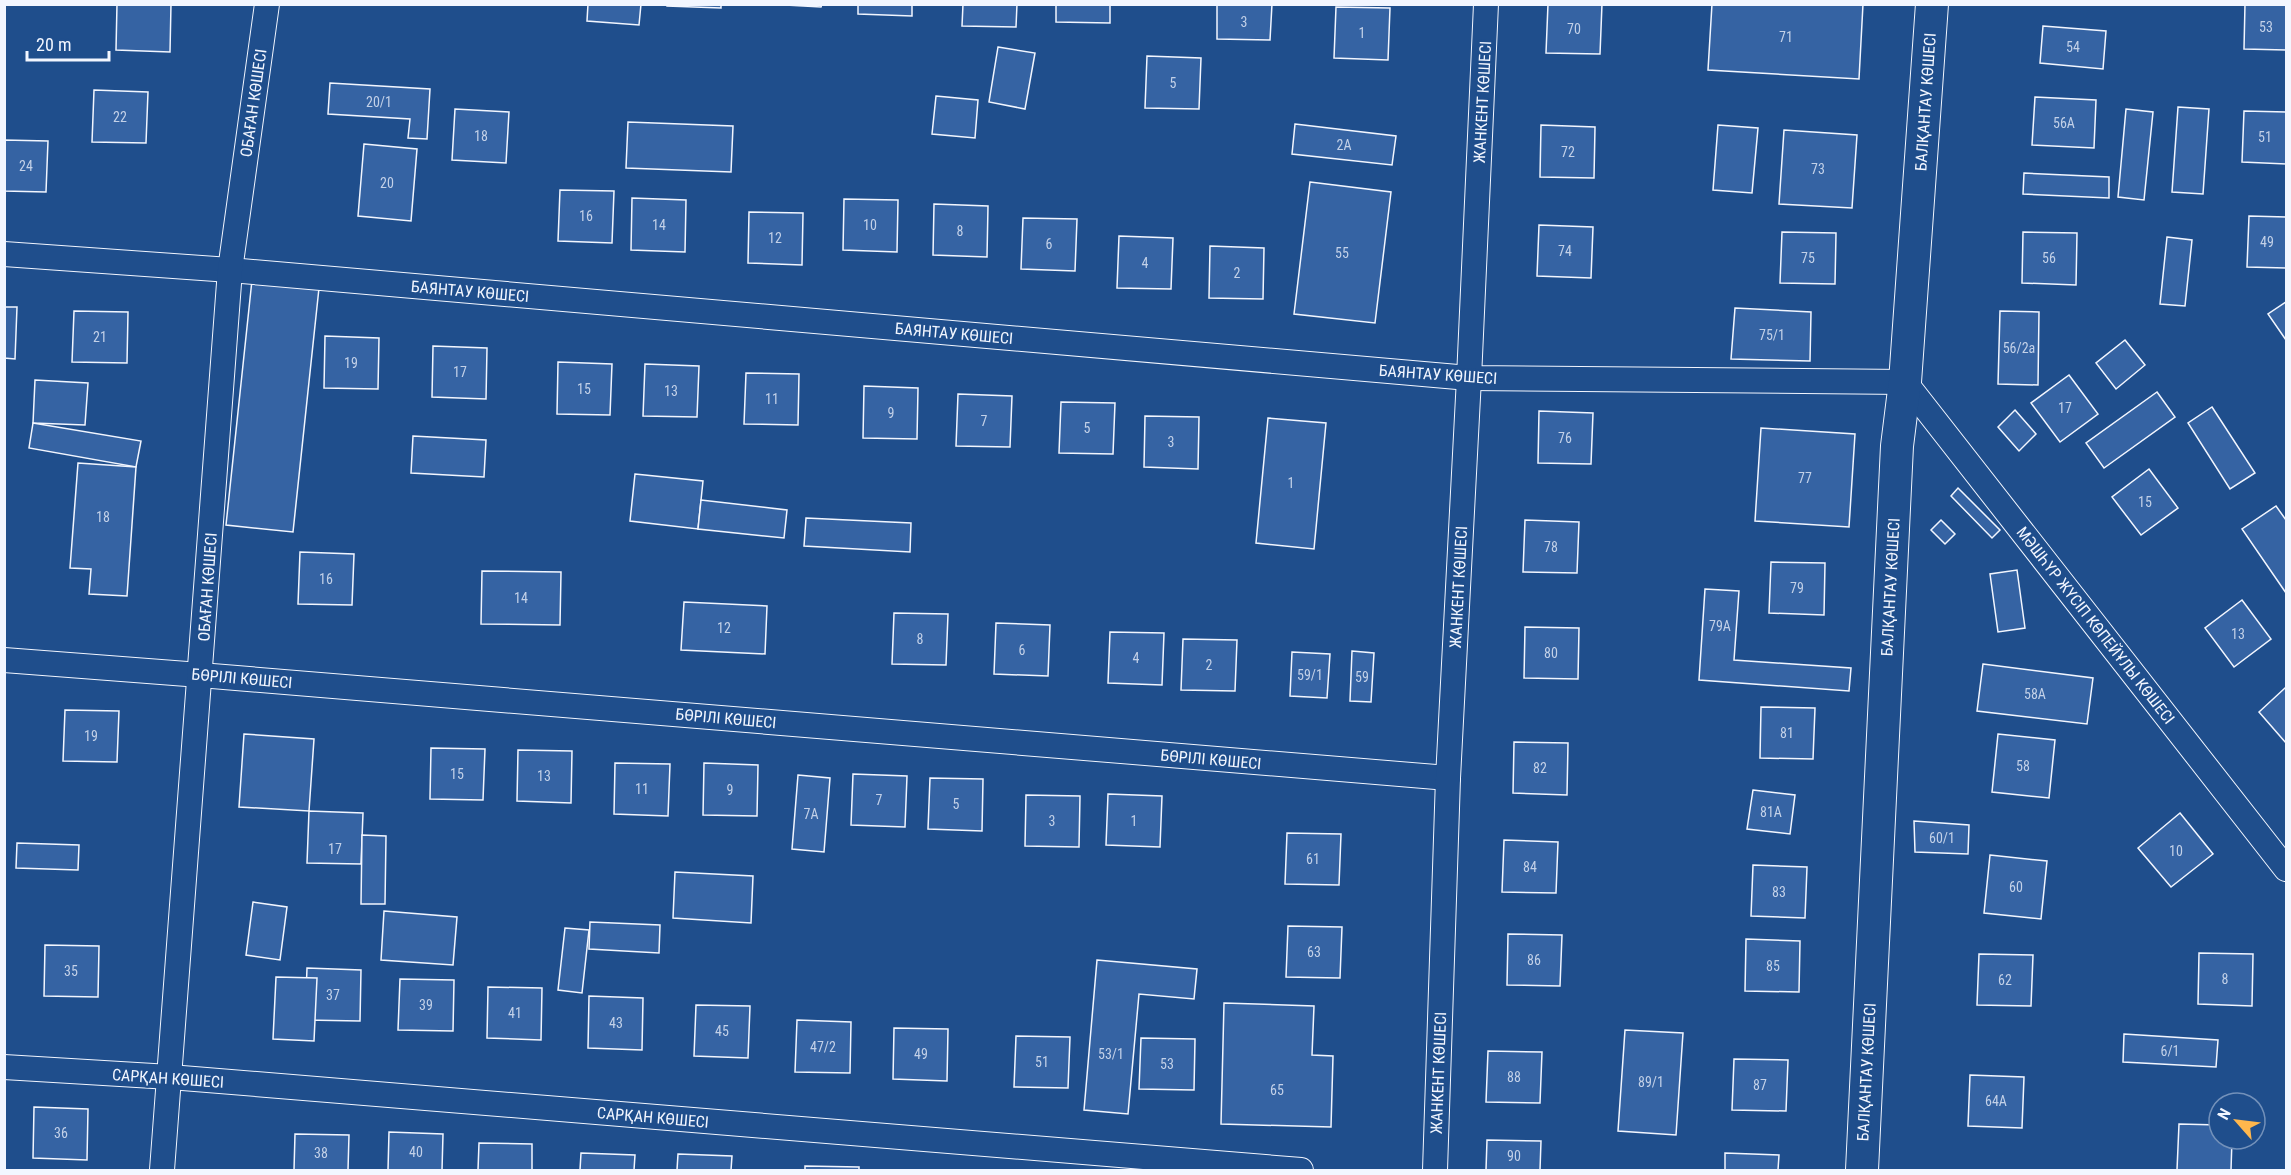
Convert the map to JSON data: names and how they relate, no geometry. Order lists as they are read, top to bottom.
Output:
{
  "streets": {
    "street": [
      "ЖАНКЕНТ КӨШЕСІ",
      "БАЛҚАНТАУ КӨШЕСІ",
      "ОБАҒАН КӨШЕСІ",
      "БАЯНТАУ КӨШЕСІ",
      "МӘШҺҮР ЖҮСІП КӨПЕЙҰЛЫ КӨШЕСІ",
      "БӨРІЛІ КӨШЕСІ",
      "САРҚАН КӨШЕСІ"
    ]
  },
  "crossings": [
    ["ЖАНКЕНТ КӨШЕСІ", "БАЯНТАУ КӨШЕСІ"],
    ["ЖАНКЕНТ КӨШЕСІ", "БӨРІЛІ КӨШЕСІ"],
    ["БАЛҚАНТАУ КӨШЕСІ", "БАЯНТАУ КӨШЕСІ"],
    ["БАЛҚАНТАУ КӨШЕСІ", "МӘШҺҮР ЖҮСІП КӨПЕЙҰЛЫ КӨШЕСІ"],
    ["ОБАҒАН КӨШЕСІ", "БАЯНТАУ КӨШЕСІ"],
    ["ОБАҒАН КӨШЕСІ", "БӨРІЛІ КӨШЕСІ"],
    ["ОБАҒАН КӨШЕСІ", "САРҚАН КӨШЕСІ"],
    ["БАЯНТАУ КӨШЕСІ", "МӘШҺҮР ЖҮСІП КӨПЕЙҰЛЫ КӨШЕСІ"]
  ],
  "house_numbers": [
    "3",
    "53",
    "70",
    "1",
    "71",
    "54",
    "5",
    "20/1",
    "22",
    "56А",
    "18",
    "51",
    "2А",
    "72",
    "24",
    "73",
    "20",
    "16",
    "14",
    "10",
    "8",
    "12",
    "49",
    "6",
    "74",
    "55",
    "75",
    "56",
    "4",
    "2",
    "75/1",
    "21",
    "56/2а",
    "19",
    "17",
    "15",
    "13",
    "11",
    "17",
    "9",
    "7",
    "5",
    "76",
    "3",
    "77",
    "1",
    "15",
    "18",
    "78",
    "16",
    "79",
    "14",
    "79А",
    "12",
    "13",
    "8",
    "6",
    "80",
    "4",
    "2",
    "59/1",
    "59",
    "58А",
    "81",
    "19",
    "58",
    "82",
    "15",
    "13",
    "11",
    "9",
    "7",
    "5",
    "81А",
    "7А",
    "3",
    "1",
    "60/1",
    "17",
    "10",
    "61",
    "84",
    "60",
    "83",
    "63",
    "86",
    "85",
    "35",
    "8",
    "62",
    "37",
    "39",
    "41",
    "43",
    "45",
    "47/2",
    "6/1",
    "49",
    "53/1",
    "51",
    "53",
    "88",
    "89/1",
    "87",
    "65",
    "64А",
    "36",
    "40",
    "38",
    "90"
  ],
  "scale_bar": "20 m",
  "north": "top left"
}
